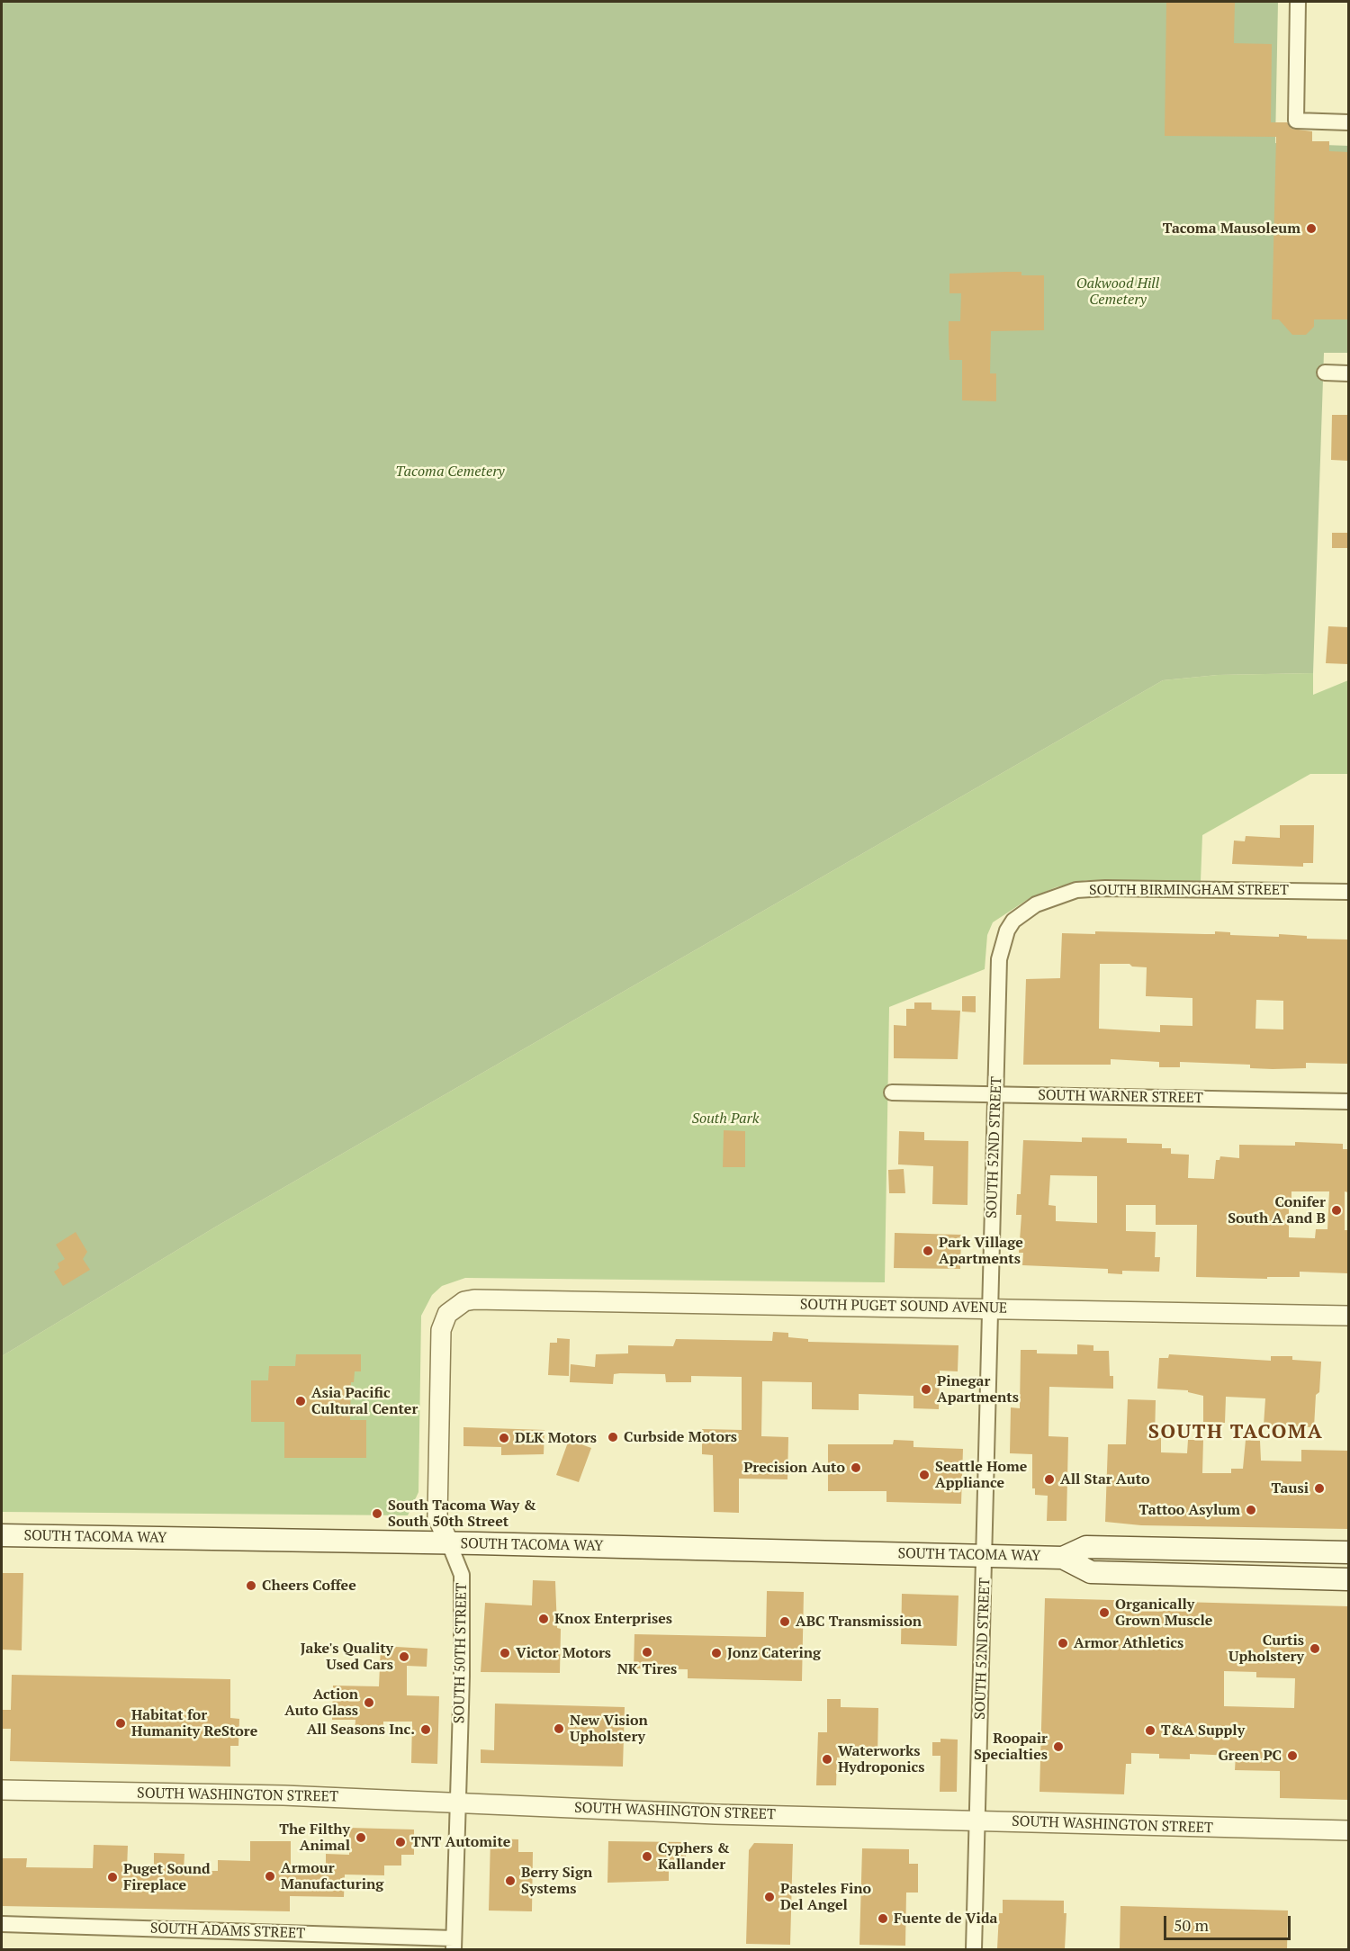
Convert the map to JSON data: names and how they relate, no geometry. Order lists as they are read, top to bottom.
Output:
{
  "streets": {
    "main road": ["SOUTH TACOMA WAY"],
    "street": [
      "SOUTH BIRMINGHAM STREET",
      "SOUTH WARNER STREET",
      "SOUTH 52ND STREET",
      "SOUTH PUGET SOUND AVENUE",
      "SOUTH 50TH STREET",
      "SOUTH WASHINGTON STREET",
      "SOUTH ADAMS STREET"
    ]
  },
  "crossings": [
    ["SOUTH BIRMINGHAM STREET", "SOUTH 52ND STREET"],
    ["SOUTH WARNER STREET", "SOUTH 52ND STREET"],
    ["SOUTH 52ND STREET", "SOUTH PUGET SOUND AVENUE"],
    ["SOUTH 52ND STREET", "SOUTH TACOMA WAY"],
    ["SOUTH 52ND STREET", "SOUTH WASHINGTON STREET"],
    ["SOUTH PUGET SOUND AVENUE", "SOUTH 50TH STREET"],
    ["SOUTH TACOMA WAY", "SOUTH 50TH STREET"],
    ["SOUTH 50TH STREET", "SOUTH WASHINGTON STREET"],
    ["SOUTH 50TH STREET", "SOUTH ADAMS STREET"]
  ],
  "districts": ["SOUTH TACOMA"],
  "parks": ["Oakwood Hill Cemetery", "Tacoma Cemetery", "South Park"],
  "places": [
    "Tacoma Mausoleum",
    "Conifer South A and B",
    "Park Village Apartments",
    "Pinegar Apartments",
    "Asia Pacific Cultural Center",
    "Curbside Motors",
    "DLK Motors",
    "Precision Auto",
    "Seattle Home Appliance",
    "All Star Auto",
    "Tausi",
    "Tattoo Asylum",
    "South Tacoma Way & South 50th Street",
    "Cheers Coffee",
    "Organically Grown Muscle",
    "Knox Enterprises",
    "ABC Transmission",
    "Armor Athletics",
    "Curtis Upholstery",
    "NK Tires",
    "Victor Motors",
    "Jonz Catering",
    "Jake's Quality Used Cars",
    "Action Auto Glass",
    "Habitat for Humanity ReStore",
    "New Vision Upholstery",
    "All Seasons Inc.",
    "T&A Supply",
    "Roopair Specialties",
    "Green PC",
    "Waterworks Hydroponics",
    "The Filthy Animal",
    "TNT Automite",
    "Cyphers & Kallander",
    "Armour Manufacturing",
    "Puget Sound Fireplace",
    "Berry Sign Systems",
    "Pasteles Fino Del Angel",
    "Fuente de Vida"
  ],
  "scale_bar": "50 m"
}
